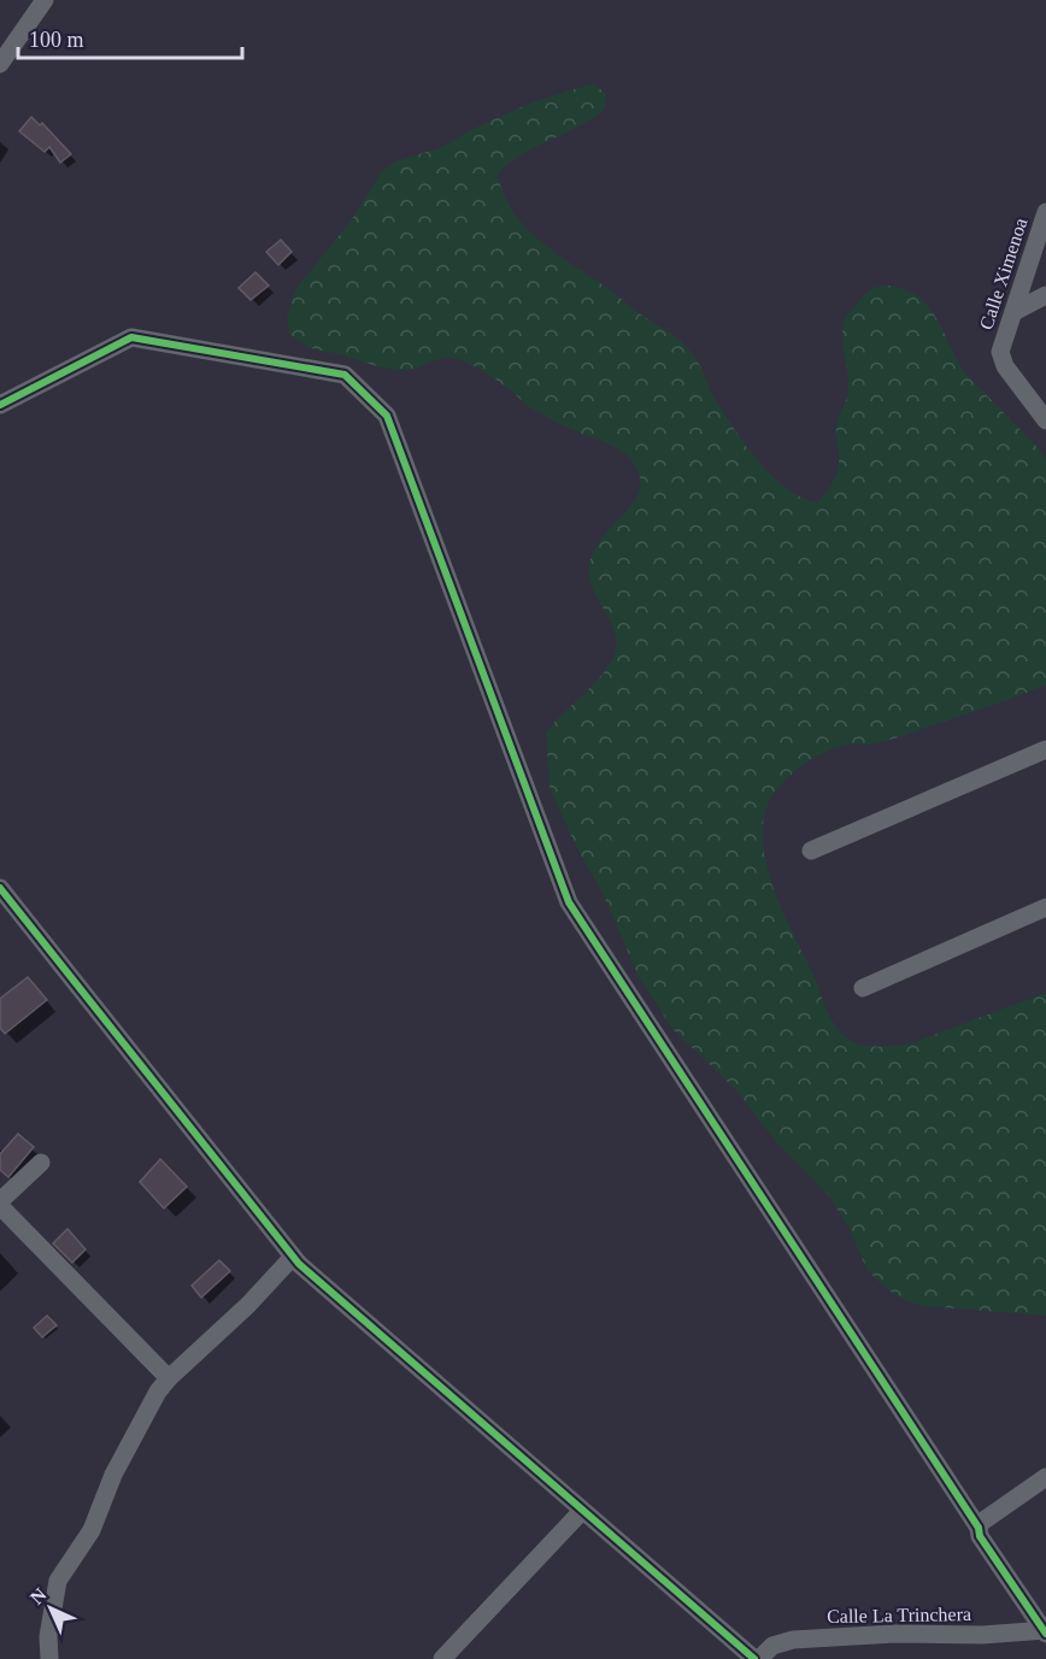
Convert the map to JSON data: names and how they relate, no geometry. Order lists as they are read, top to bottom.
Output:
{
  "streets": {
    "street": ["Calle Ximenoa", "Calle La Trinchera"]
  },
  "scale_bar": "100 m",
  "north": "top left"
}
